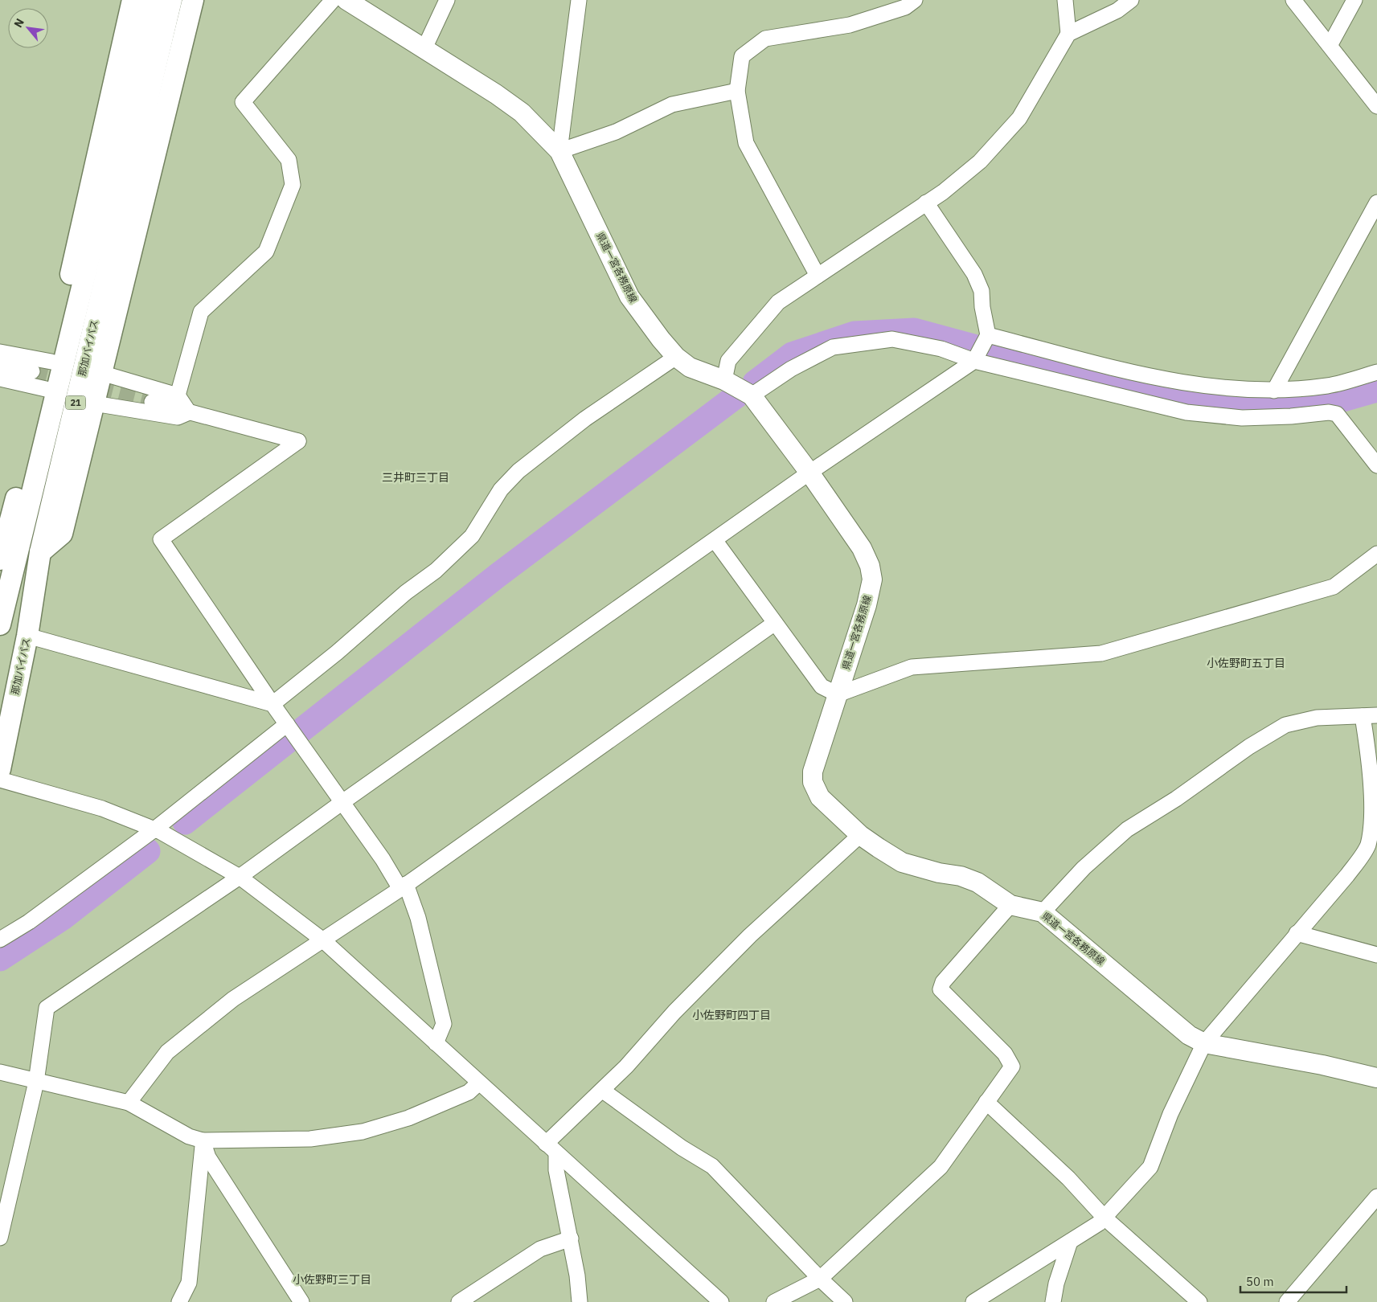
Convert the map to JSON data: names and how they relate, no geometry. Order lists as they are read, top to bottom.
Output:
{
  "streets": {
    "highway": ["那加バイパス", "21"],
    "main road": ["県道一宮各務原線"]
  },
  "districts": [
    "三井町三丁目",
    "小佐野町五丁目",
    "小佐野町四丁目",
    "小佐野町三丁目"
  ],
  "scale_bar": "50 m",
  "north": "top left"
}
